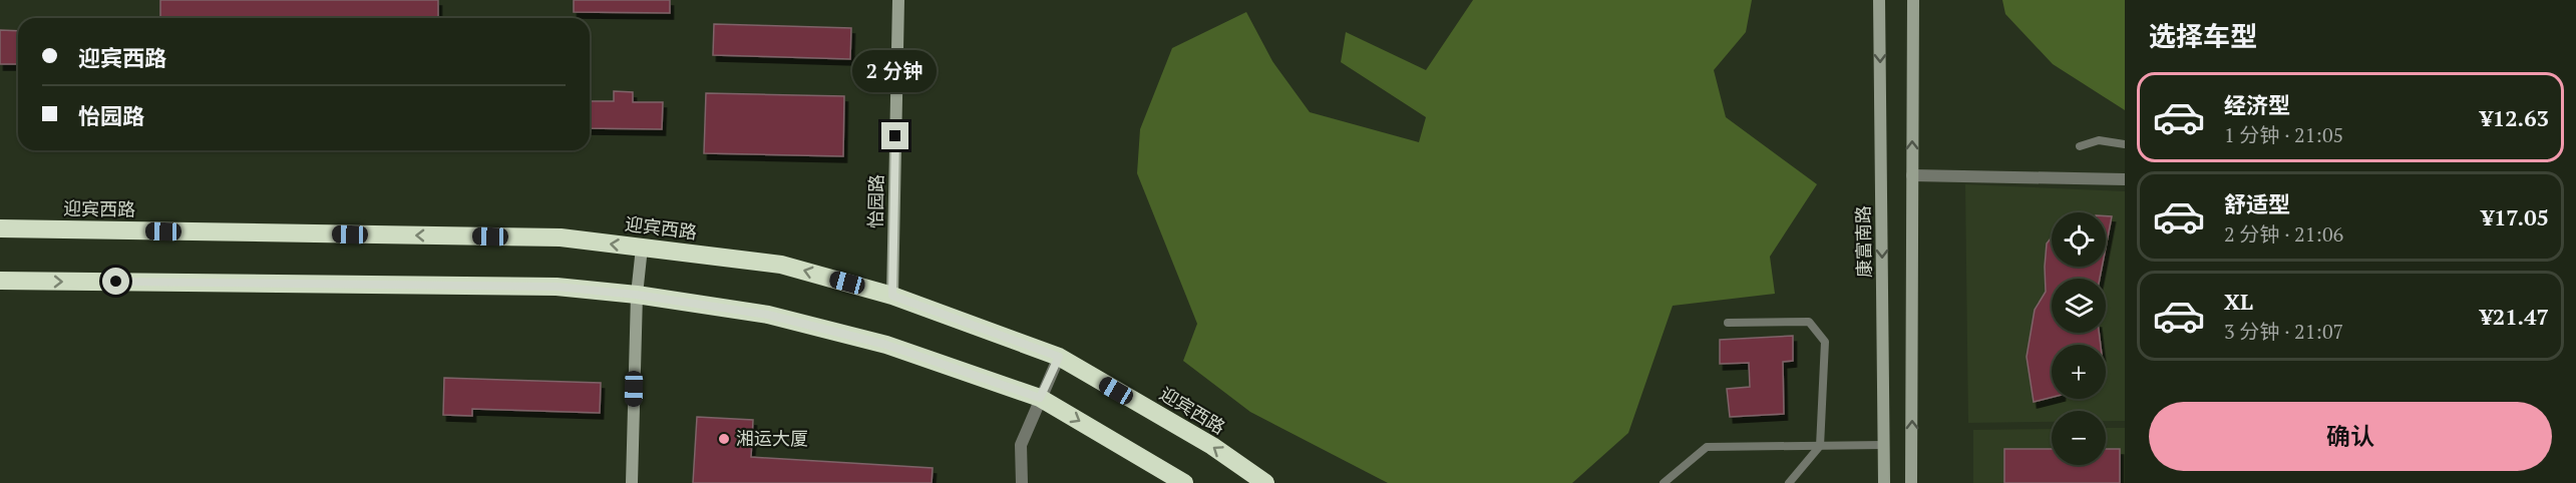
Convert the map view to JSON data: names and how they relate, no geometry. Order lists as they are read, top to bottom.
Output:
{
  "streets": {
    "highway": ["迎宾西路"],
    "main road": ["怡园路", "康富南路"]
  },
  "crossings": [
    ["怡园路", "迎宾西路"]
  ],
  "places": ["湘运大厦"],
  "page": {
    "heading": "选择车型",
    "banner": ["迎宾西路", "怡园路"],
    "bubble": "2 分钟",
    "list": [
      {
        "name": "经济型",
        "note": "1 分钟 · 21:05",
        "value": "¥12.63"
      },
      {
        "name": "舒适型",
        "note": "2 分钟 · 21:06",
        "value": "¥17.05"
      },
      {
        "name": "XL",
        "note": "3 分钟 · 21:07",
        "value": "¥21.47"
      }
    ],
    "map_buttons": ["+", "−"],
    "buttons": "确认"
  }
}
